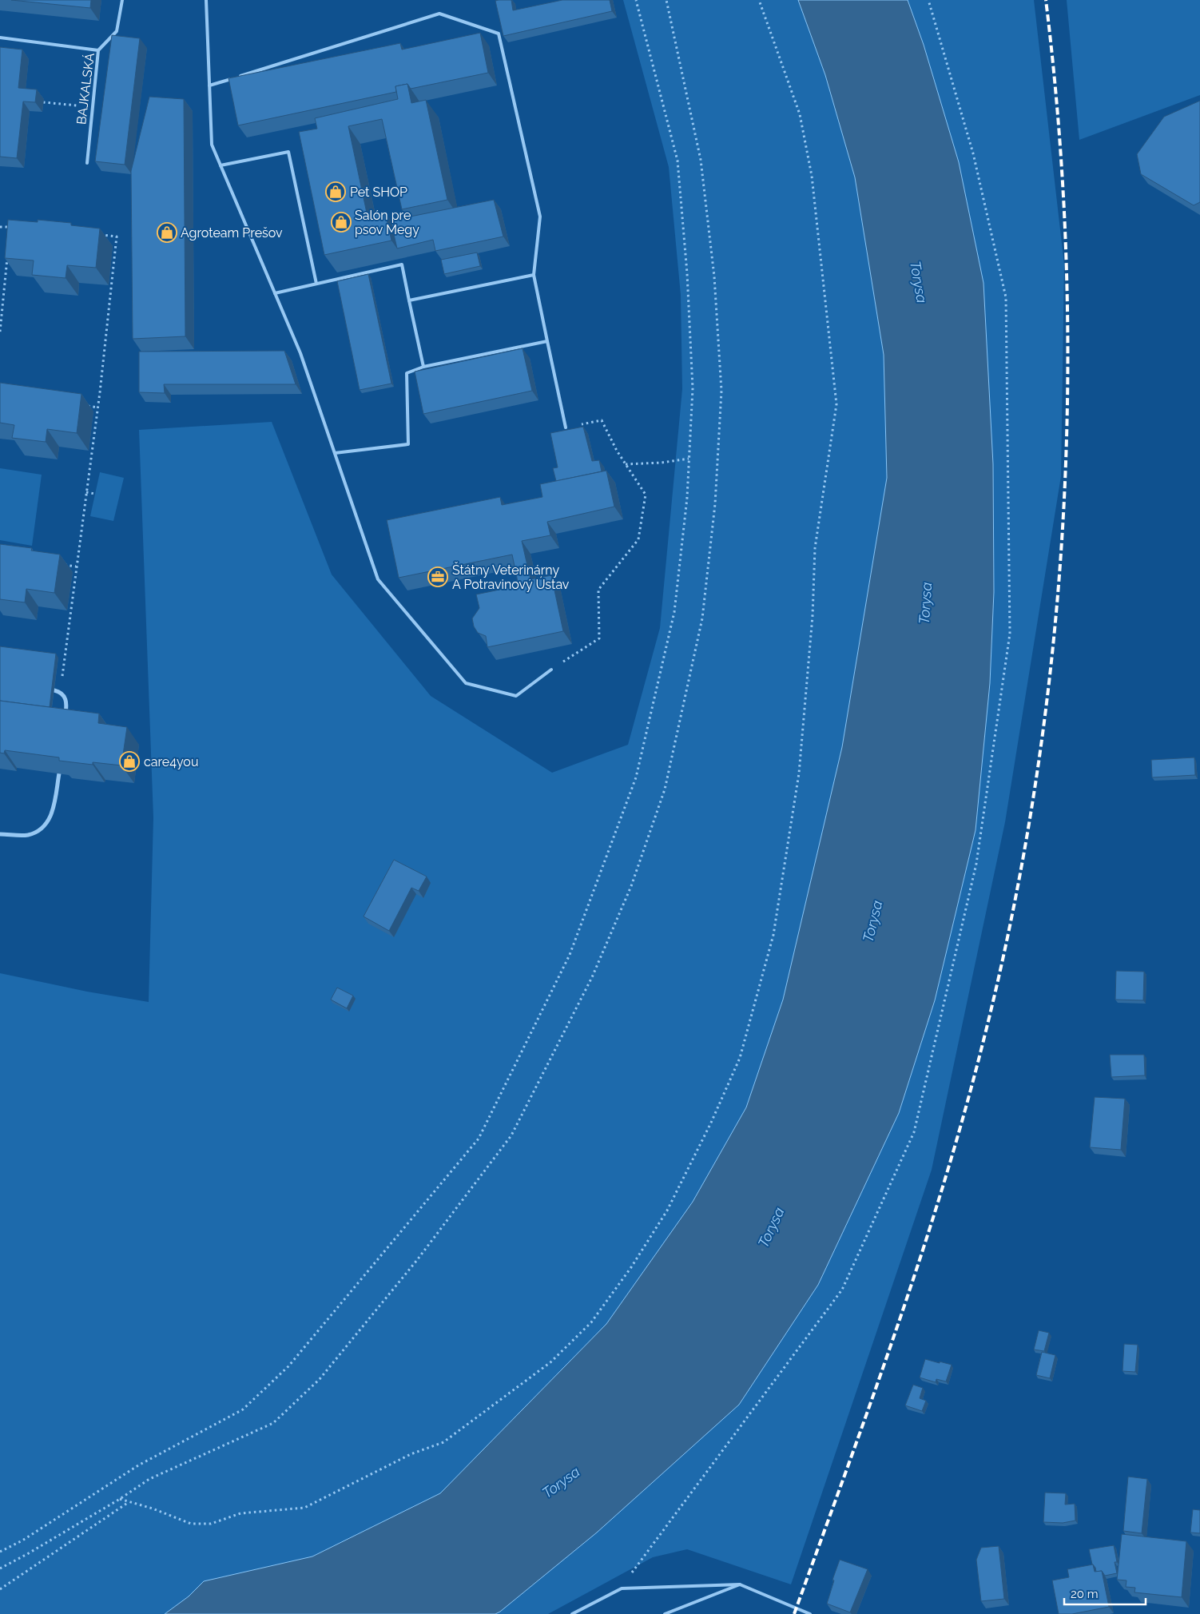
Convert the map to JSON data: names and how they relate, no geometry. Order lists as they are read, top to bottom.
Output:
{
  "streets": {
    "lane": ["BAJKALSKÁ"]
  },
  "water": ["Torysa"],
  "places": {
    "shop": [
      "Pet SHOP",
      "Salón pre psov Megy",
      "Agroteam Prešov",
      "care4you"
    ],
    "office": ["Štátny Veterinárny A Potravinový Ústav"]
  },
  "scale_bar": "20 m"
}
